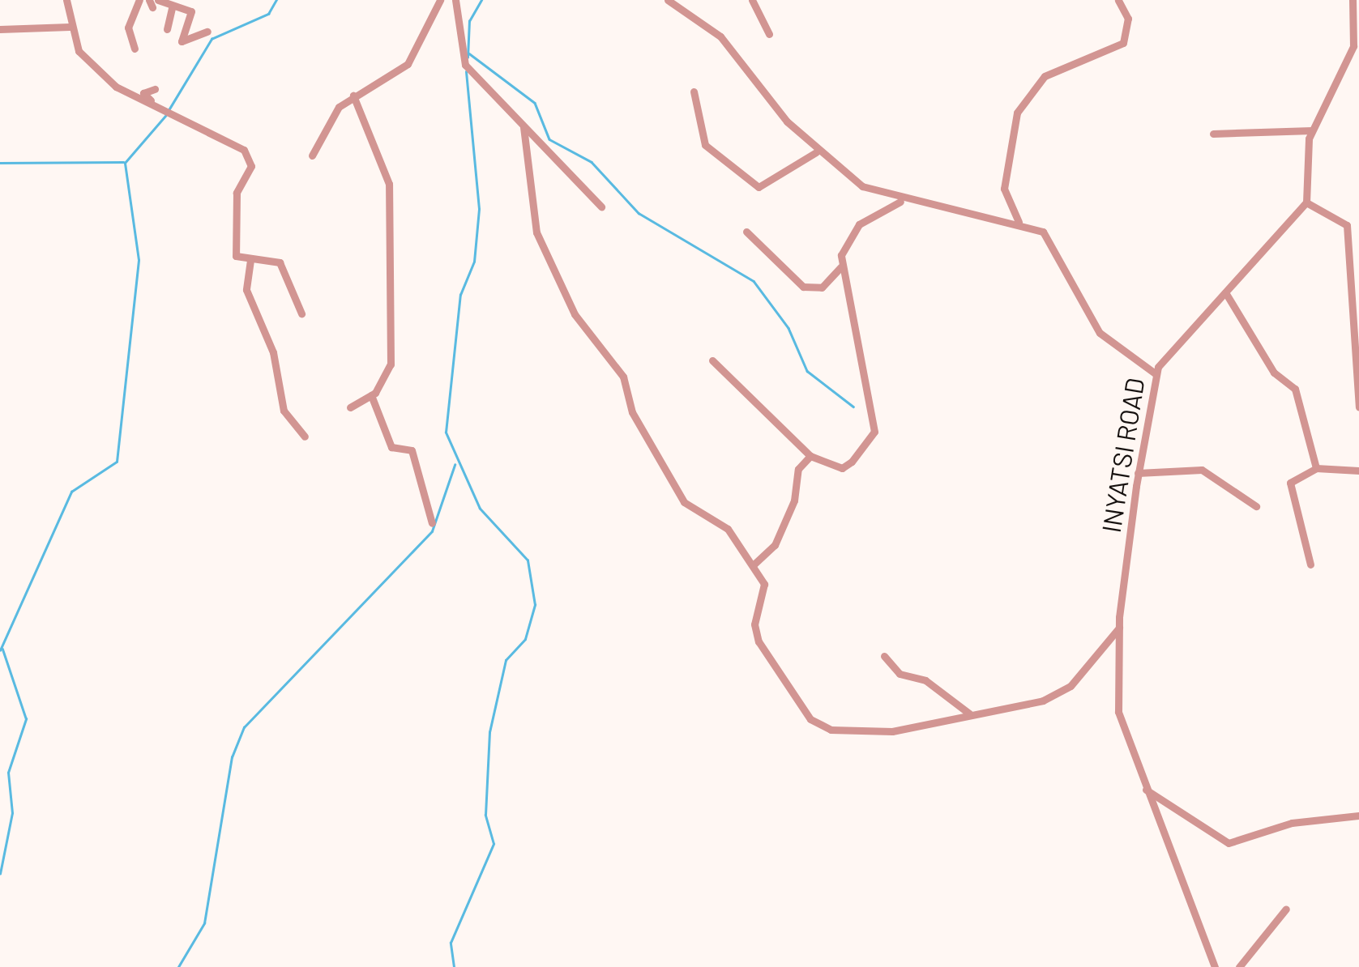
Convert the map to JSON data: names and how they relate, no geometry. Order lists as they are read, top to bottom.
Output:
{
  "streets": {
    "street": ["INYATSI ROAD"]
  }
}
